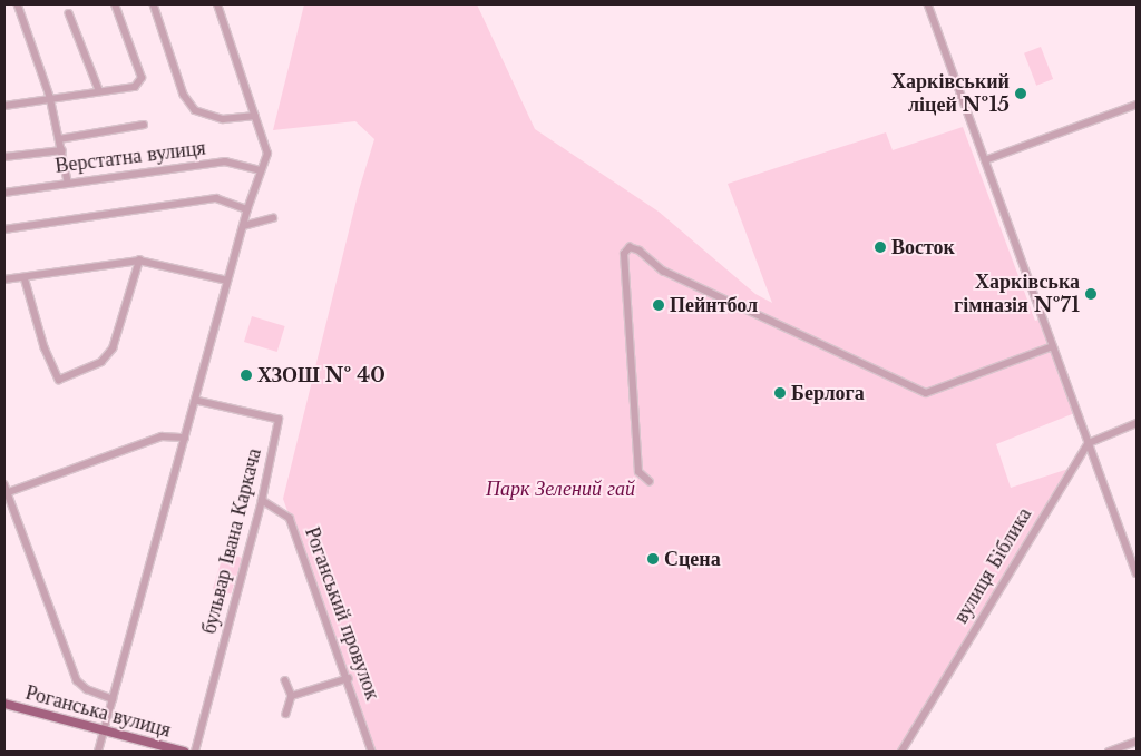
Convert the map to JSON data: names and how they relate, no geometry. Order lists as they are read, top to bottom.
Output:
{
  "streets": {
    "main road": ["Роганська вулиця"],
    "street": [
      "Верстатна вулиця",
      "бульвар Івана Каркача",
      "вулиця Біблика",
      "Роганський провулок"
    ]
  },
  "crossings": [
    ["бульвар Івана Каркача", "Роганський провулок"]
  ],
  "parks": ["Парк Зелений гай"],
  "places": [
    "Харківський ліцей №15",
    "Восток",
    "Харківська гімназія №71",
    "Пейнтбол",
    "ХЗОШ № 40",
    "Берлога",
    "Сцена"
  ]
}
